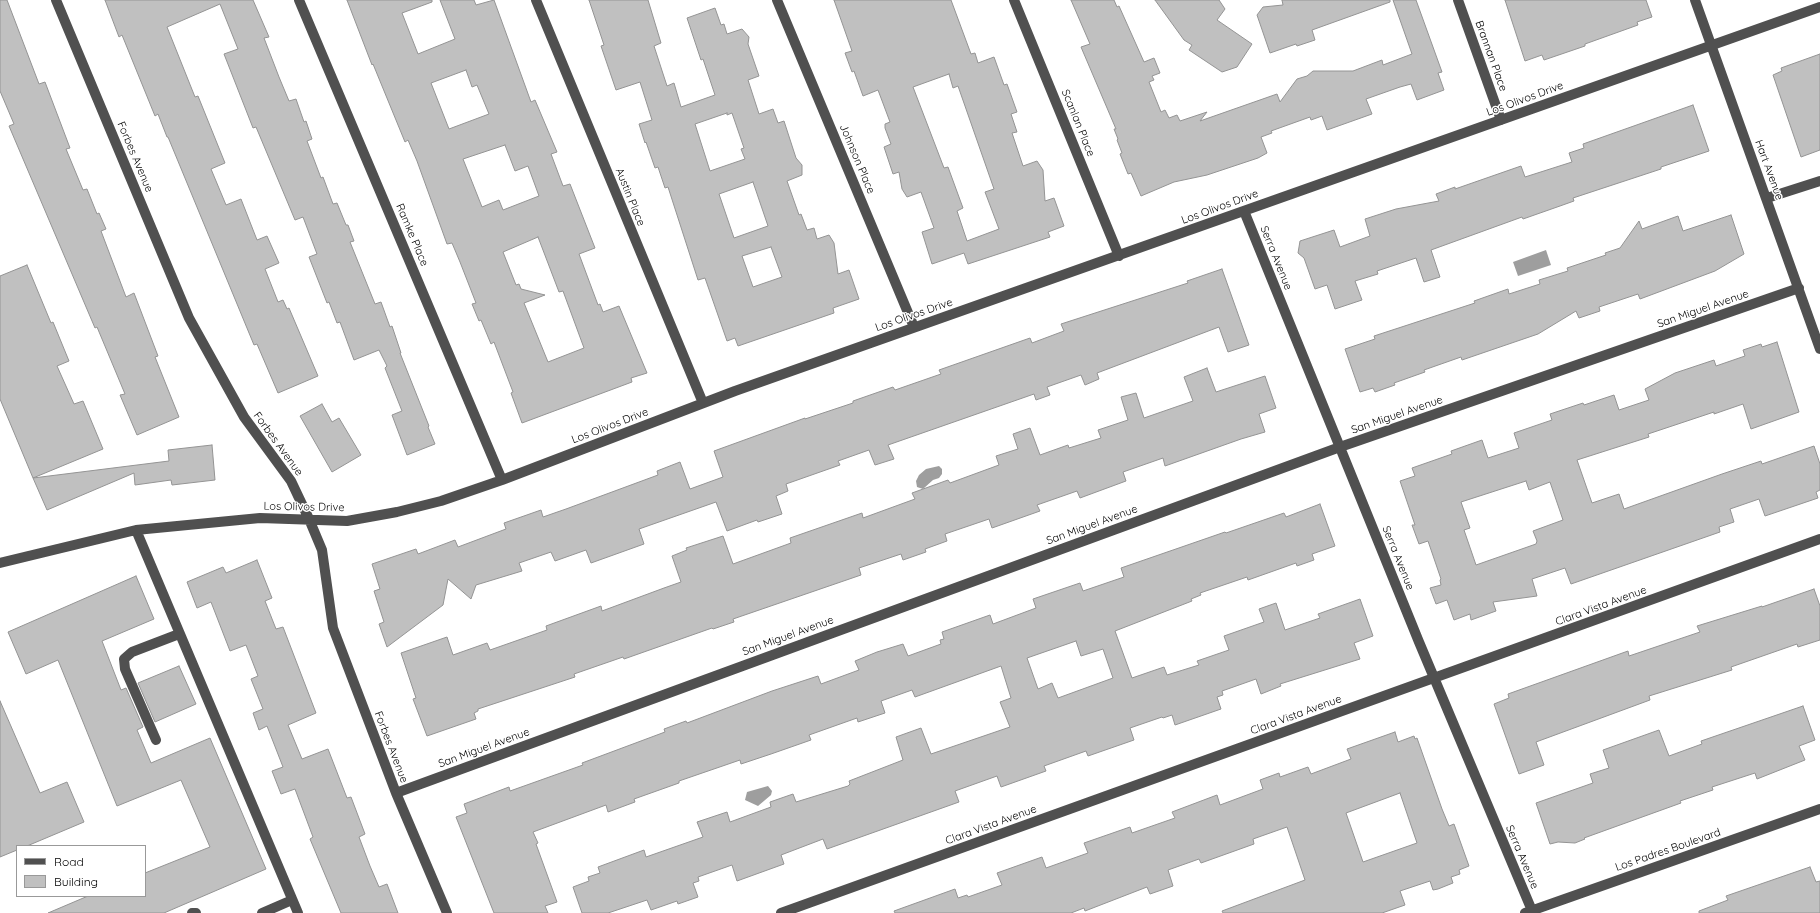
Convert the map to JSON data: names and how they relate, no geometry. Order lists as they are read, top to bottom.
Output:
{
  "streets": {
    "street": [
      "Brannan Place",
      "Los Olivos Drive",
      "Scanlan Place",
      "Forbes Avenue",
      "Johnson Place",
      "Hart Avenue",
      "Austin Place",
      "Ramke Place",
      "Serra Avenue",
      "San Miguel Avenue",
      "Clara Vista Avenue",
      "Los Padres Boulevard"
    ]
  },
  "crossings": [
    ["Brannan Place", "Los Olivos Drive"],
    ["Los Olivos Drive", "Scanlan Place"],
    ["Los Olivos Drive", "Forbes Avenue"],
    ["Los Olivos Drive", "Johnson Place"],
    ["Los Olivos Drive", "Hart Avenue"],
    ["Los Olivos Drive", "Austin Place"],
    ["Los Olivos Drive", "Ramke Place"],
    ["Los Olivos Drive", "Serra Avenue"],
    ["Forbes Avenue", "San Miguel Avenue"],
    ["Hart Avenue", "San Miguel Avenue"],
    ["Serra Avenue", "San Miguel Avenue"],
    ["Serra Avenue", "Clara Vista Avenue"],
    ["Serra Avenue", "Los Padres Boulevard"]
  ],
  "legend": ["Road", "Building"]
}
